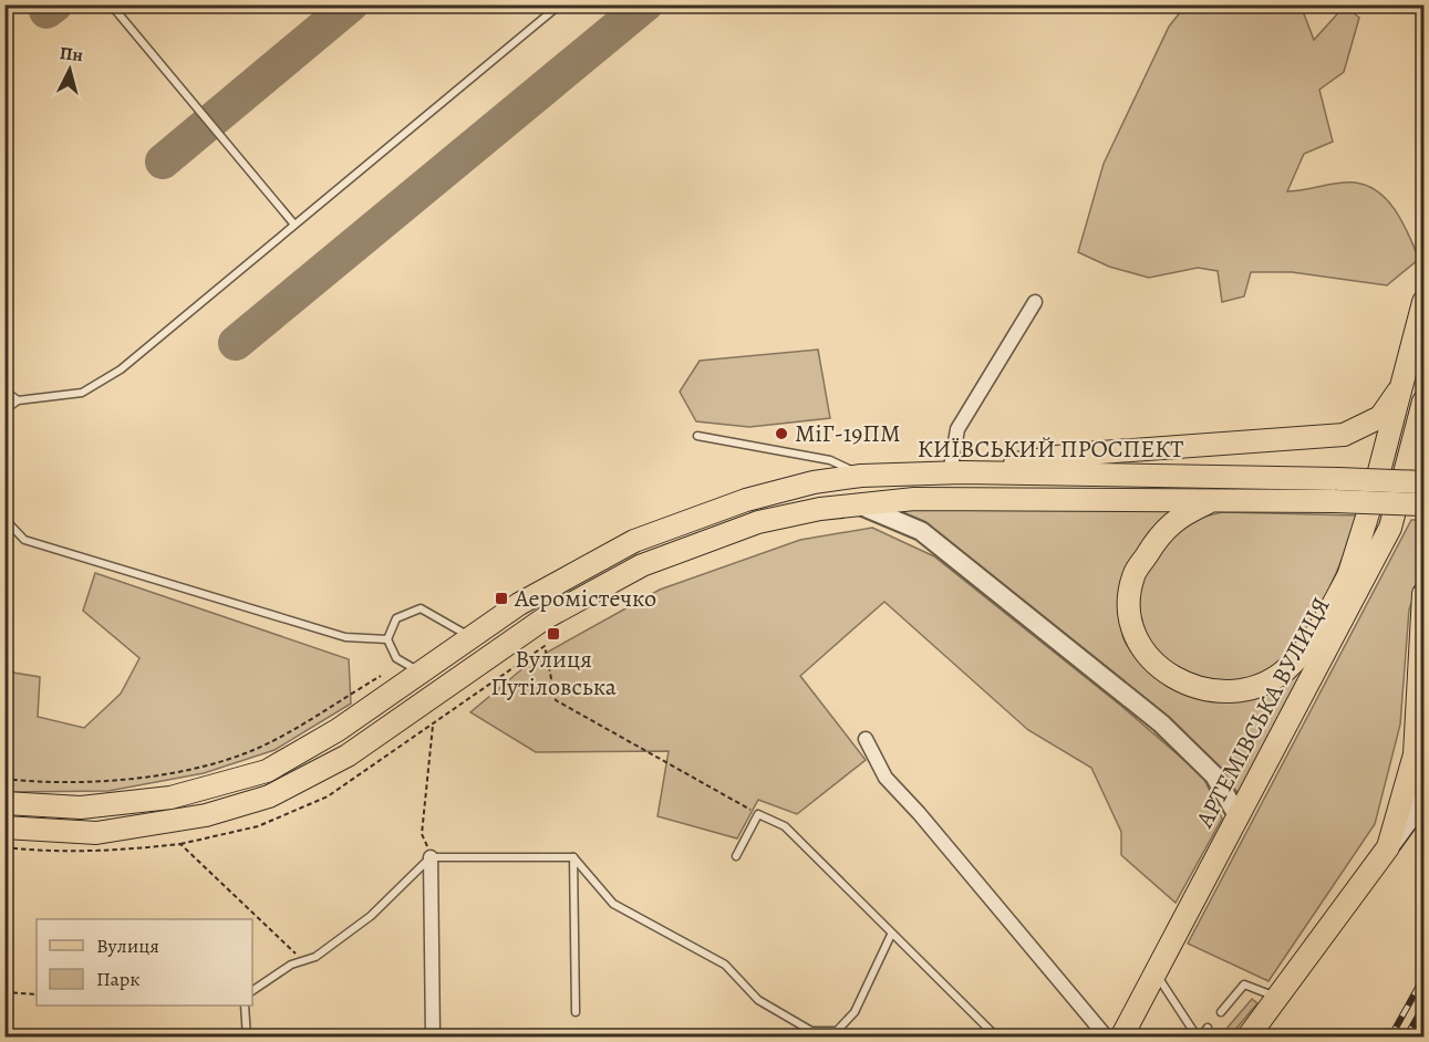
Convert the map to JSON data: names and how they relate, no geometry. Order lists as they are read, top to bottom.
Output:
{
  "streets": {
    "main road": ["КИЇВСЬКИЙ ПРОСПЕКТ", "АРТЕМІВСЬКА ВУЛИЦЯ"]
  },
  "places": {
    "other": ["МіГ-19ПМ"],
    "transit": ["Аеромістечко", "Вулиця Путіловська"]
  },
  "legend": ["Вулиця", "Парк"],
  "north": "top"
}
